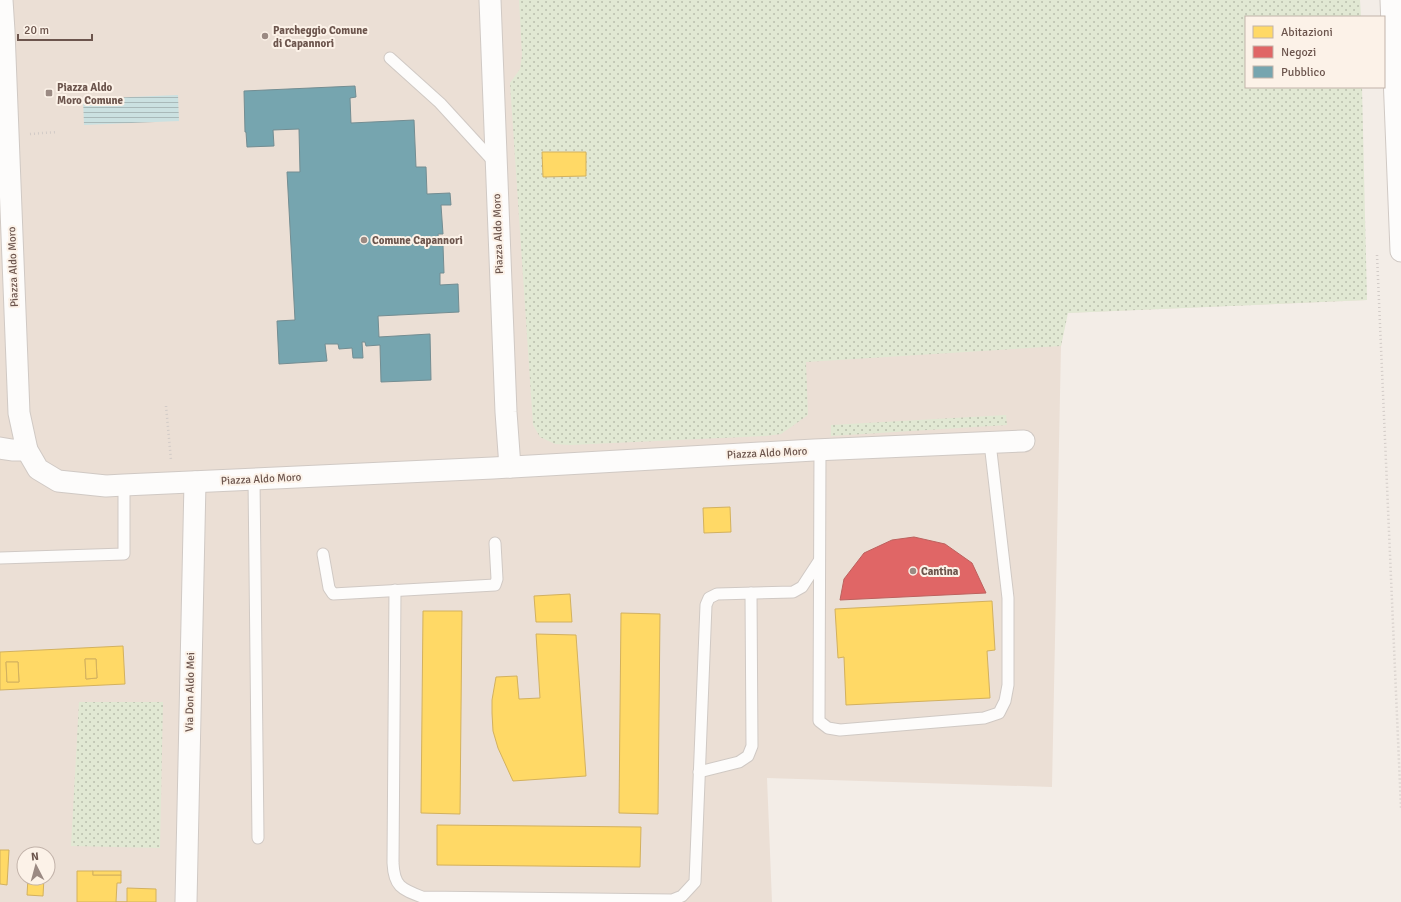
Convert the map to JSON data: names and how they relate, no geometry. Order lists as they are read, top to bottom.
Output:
{
  "streets": {
    "street": ["Piazza Aldo Moro", "Via Don Aldo Mei"]
  },
  "crossings": [
    ["Piazza Aldo Moro", "Via Don Aldo Mei"]
  ],
  "places": {
    "other": ["Parcheggio Comune di Capannori", "Comune Capannori", "Cantina"],
    "transit": ["Piazza Aldo Moro Comune"]
  },
  "legend": ["Abitazioni", "Negozi", "Pubblico"],
  "scale_bar": "20 m",
  "north": "top"
}
